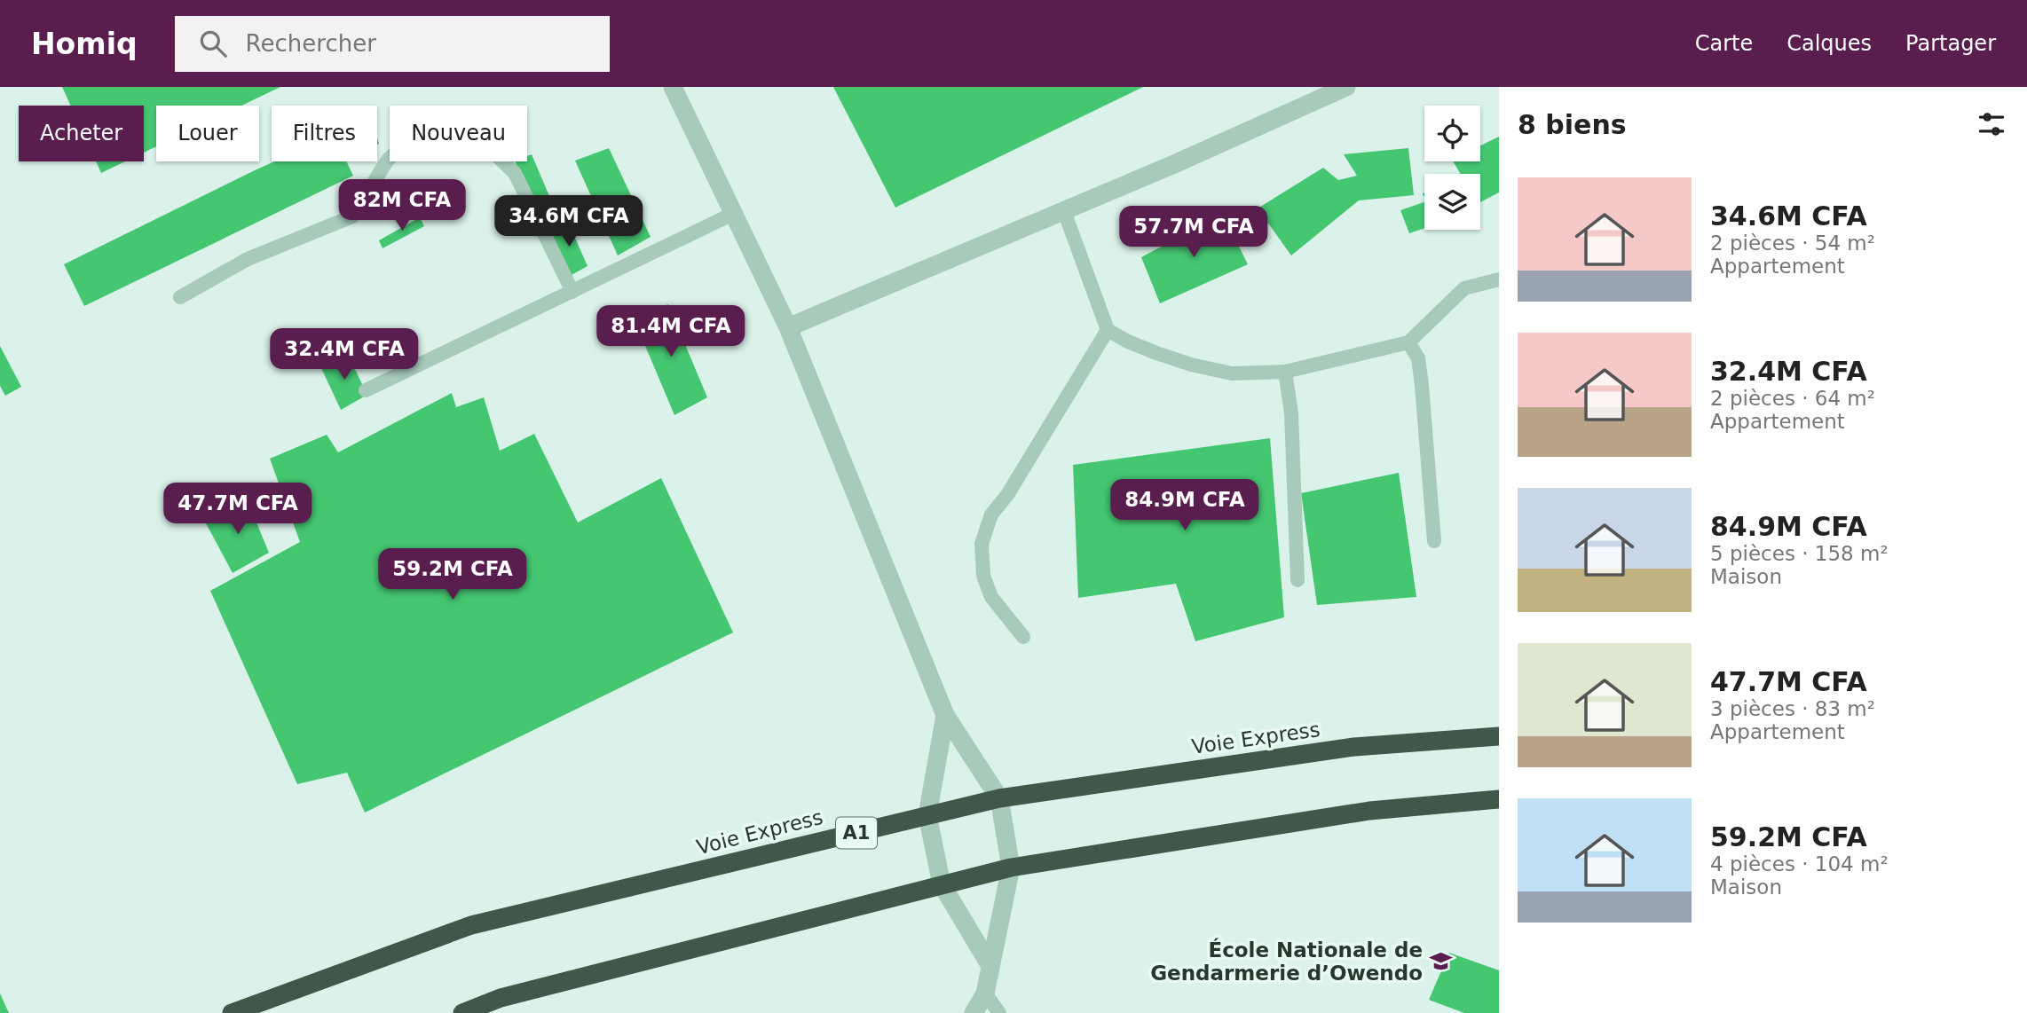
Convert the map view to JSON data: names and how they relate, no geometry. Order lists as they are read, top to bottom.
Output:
{
  "streets": {
    "highway": ["Voie Express", "A1"]
  },
  "places": {
    "school or university": ["École Nationale de Gendarmerie d’Owendo"]
  },
  "page": {
    "header": "Homiq",
    "search": "Rechercher",
    "nav": ["Carte", "Calques", "Partager"],
    "heading": "8 biens",
    "chip": [
      "Acheter",
      "Louer",
      "Filtres",
      "Nouveau"
    ],
    "list": [
      {
        "name": "34.6M CFA",
        "note": "2 pièces · 54 m² · Appartement"
      },
      {
        "name": "32.4M CFA",
        "note": "2 pièces · 64 m² · Appartement"
      },
      {
        "name": "84.9M CFA",
        "note": "5 pièces · 158 m² · Maison"
      },
      {
        "name": "47.7M CFA",
        "note": "3 pièces · 83 m² · Appartement"
      },
      {
        "name": "59.2M CFA",
        "note": "4 pièces · 104 m² · Maison"
      }
    ],
    "price": [
      "82M CFA",
      "34.6M CFA",
      "57.7M CFA",
      "81.4M CFA",
      "32.4M CFA",
      "84.9M CFA",
      "47.7M CFA",
      "59.2M CFA"
    ]
  }
}
